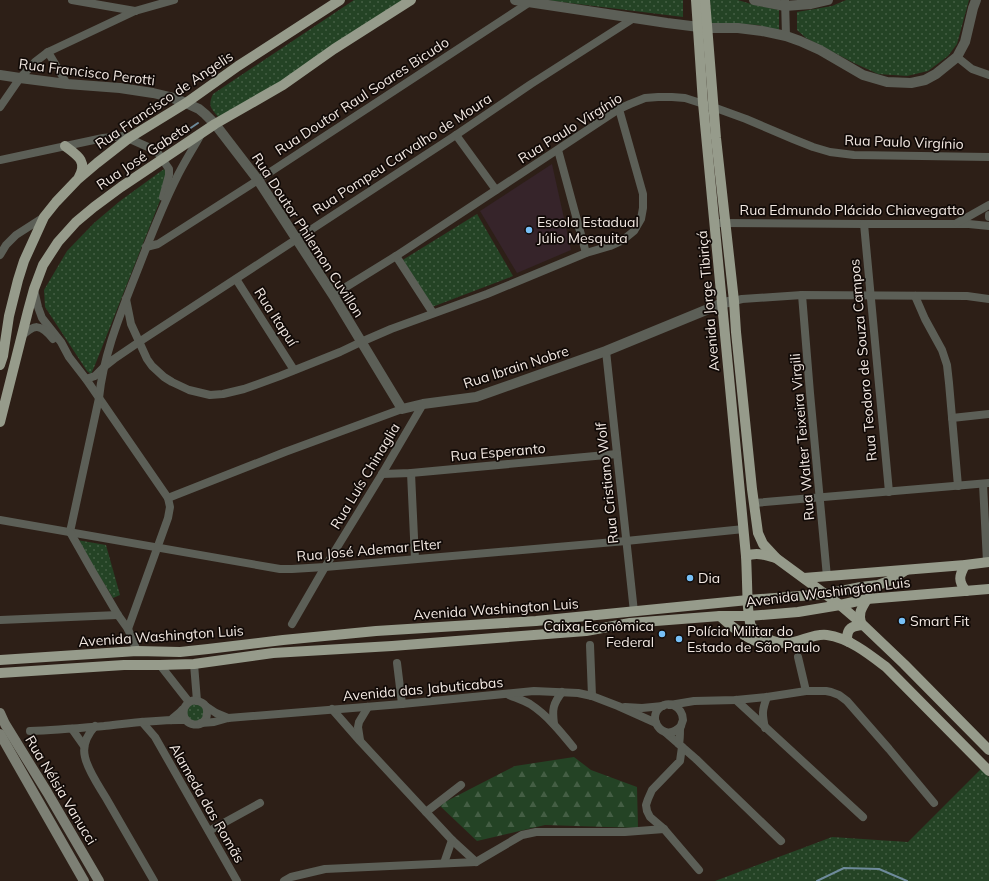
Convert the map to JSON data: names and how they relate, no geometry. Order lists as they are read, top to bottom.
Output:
{
  "streets": {
    "main road": [
      "Rua Francisco de Angelis",
      "Rua José Gabeta",
      "Avenida Jorge Tibiriçá",
      "Avenida Washington Luis",
      "Rua Nélsia Vanucci"
    ],
    "street": [
      "Rua Francisco Perotti",
      "Rua Doutor Raul Soares Bicudo",
      "Rua Paulo Virgínio",
      "Rua Pompeu Carvalho de Moura",
      "Rua Edmundo Plácido Chiavegatto",
      "Rua Doutor Philemon Cuvillon",
      "Rua Itapuí",
      "Rua Teodoro de Souza Campos",
      "Rua Ibrain Nobre",
      "Rua Walter Teixeira Virgili",
      "Rua Esperanto",
      "Rua Luís Chinaglia",
      "Rua Cristiano Wolf",
      "Rua José Ademar Elter",
      "Avenida das Jabuticabas",
      "Alameda das Romãs"
    ]
  },
  "crossings": [
    ["Rua Francisco Perotti", "Rua Doutor Philemon Cuvillon"],
    ["Rua Doutor Raul Soares Bicudo", "Rua Doutor Philemon Cuvillon"],
    ["Rua Francisco de Angelis", "Rua Doutor Philemon Cuvillon"],
    ["Rua Paulo Virgínio", "Rua Doutor Philemon Cuvillon"],
    ["Rua Paulo Virgínio", "Avenida Jorge Tibiriçá"],
    ["Rua Pompeu Carvalho de Moura", "Rua Doutor Philemon Cuvillon"],
    ["Rua Pompeu Carvalho de Moura", "Rua Itapuí"],
    ["Rua José Gabeta", "Rua Doutor Philemon Cuvillon"],
    ["Rua Edmundo Plácido Chiavegatto", "Avenida Jorge Tibiriçá"],
    ["Rua Edmundo Plácido Chiavegatto", "Rua Teodoro de Souza Campos"],
    ["Rua Doutor Philemon Cuvillon", "Rua Ibrain Nobre"],
    ["Avenida Jorge Tibiriçá", "Rua Ibrain Nobre"],
    ["Avenida Jorge Tibiriçá", "Rua José Ademar Elter"],
    ["Avenida Jorge Tibiriçá", "Avenida Washington Luis"],
    ["Rua Ibrain Nobre", "Rua Luís Chinaglia"],
    ["Rua Ibrain Nobre", "Rua Cristiano Wolf"],
    ["Rua Esperanto", "Rua Luís Chinaglia"],
    ["Rua Esperanto", "Rua Cristiano Wolf"],
    ["Rua Luís Chinaglia", "Rua José Ademar Elter"],
    ["Rua Cristiano Wolf", "Rua José Ademar Elter"],
    ["Rua Cristiano Wolf", "Avenida Washington Luis"]
  ],
  "places": [
    "Escola Estadual Júlio Mesquita",
    "Dia",
    "Smart Fit",
    "Caixa Econômica Federal",
    "Polícia Militar do Estado de São Paulo"
  ]
}
